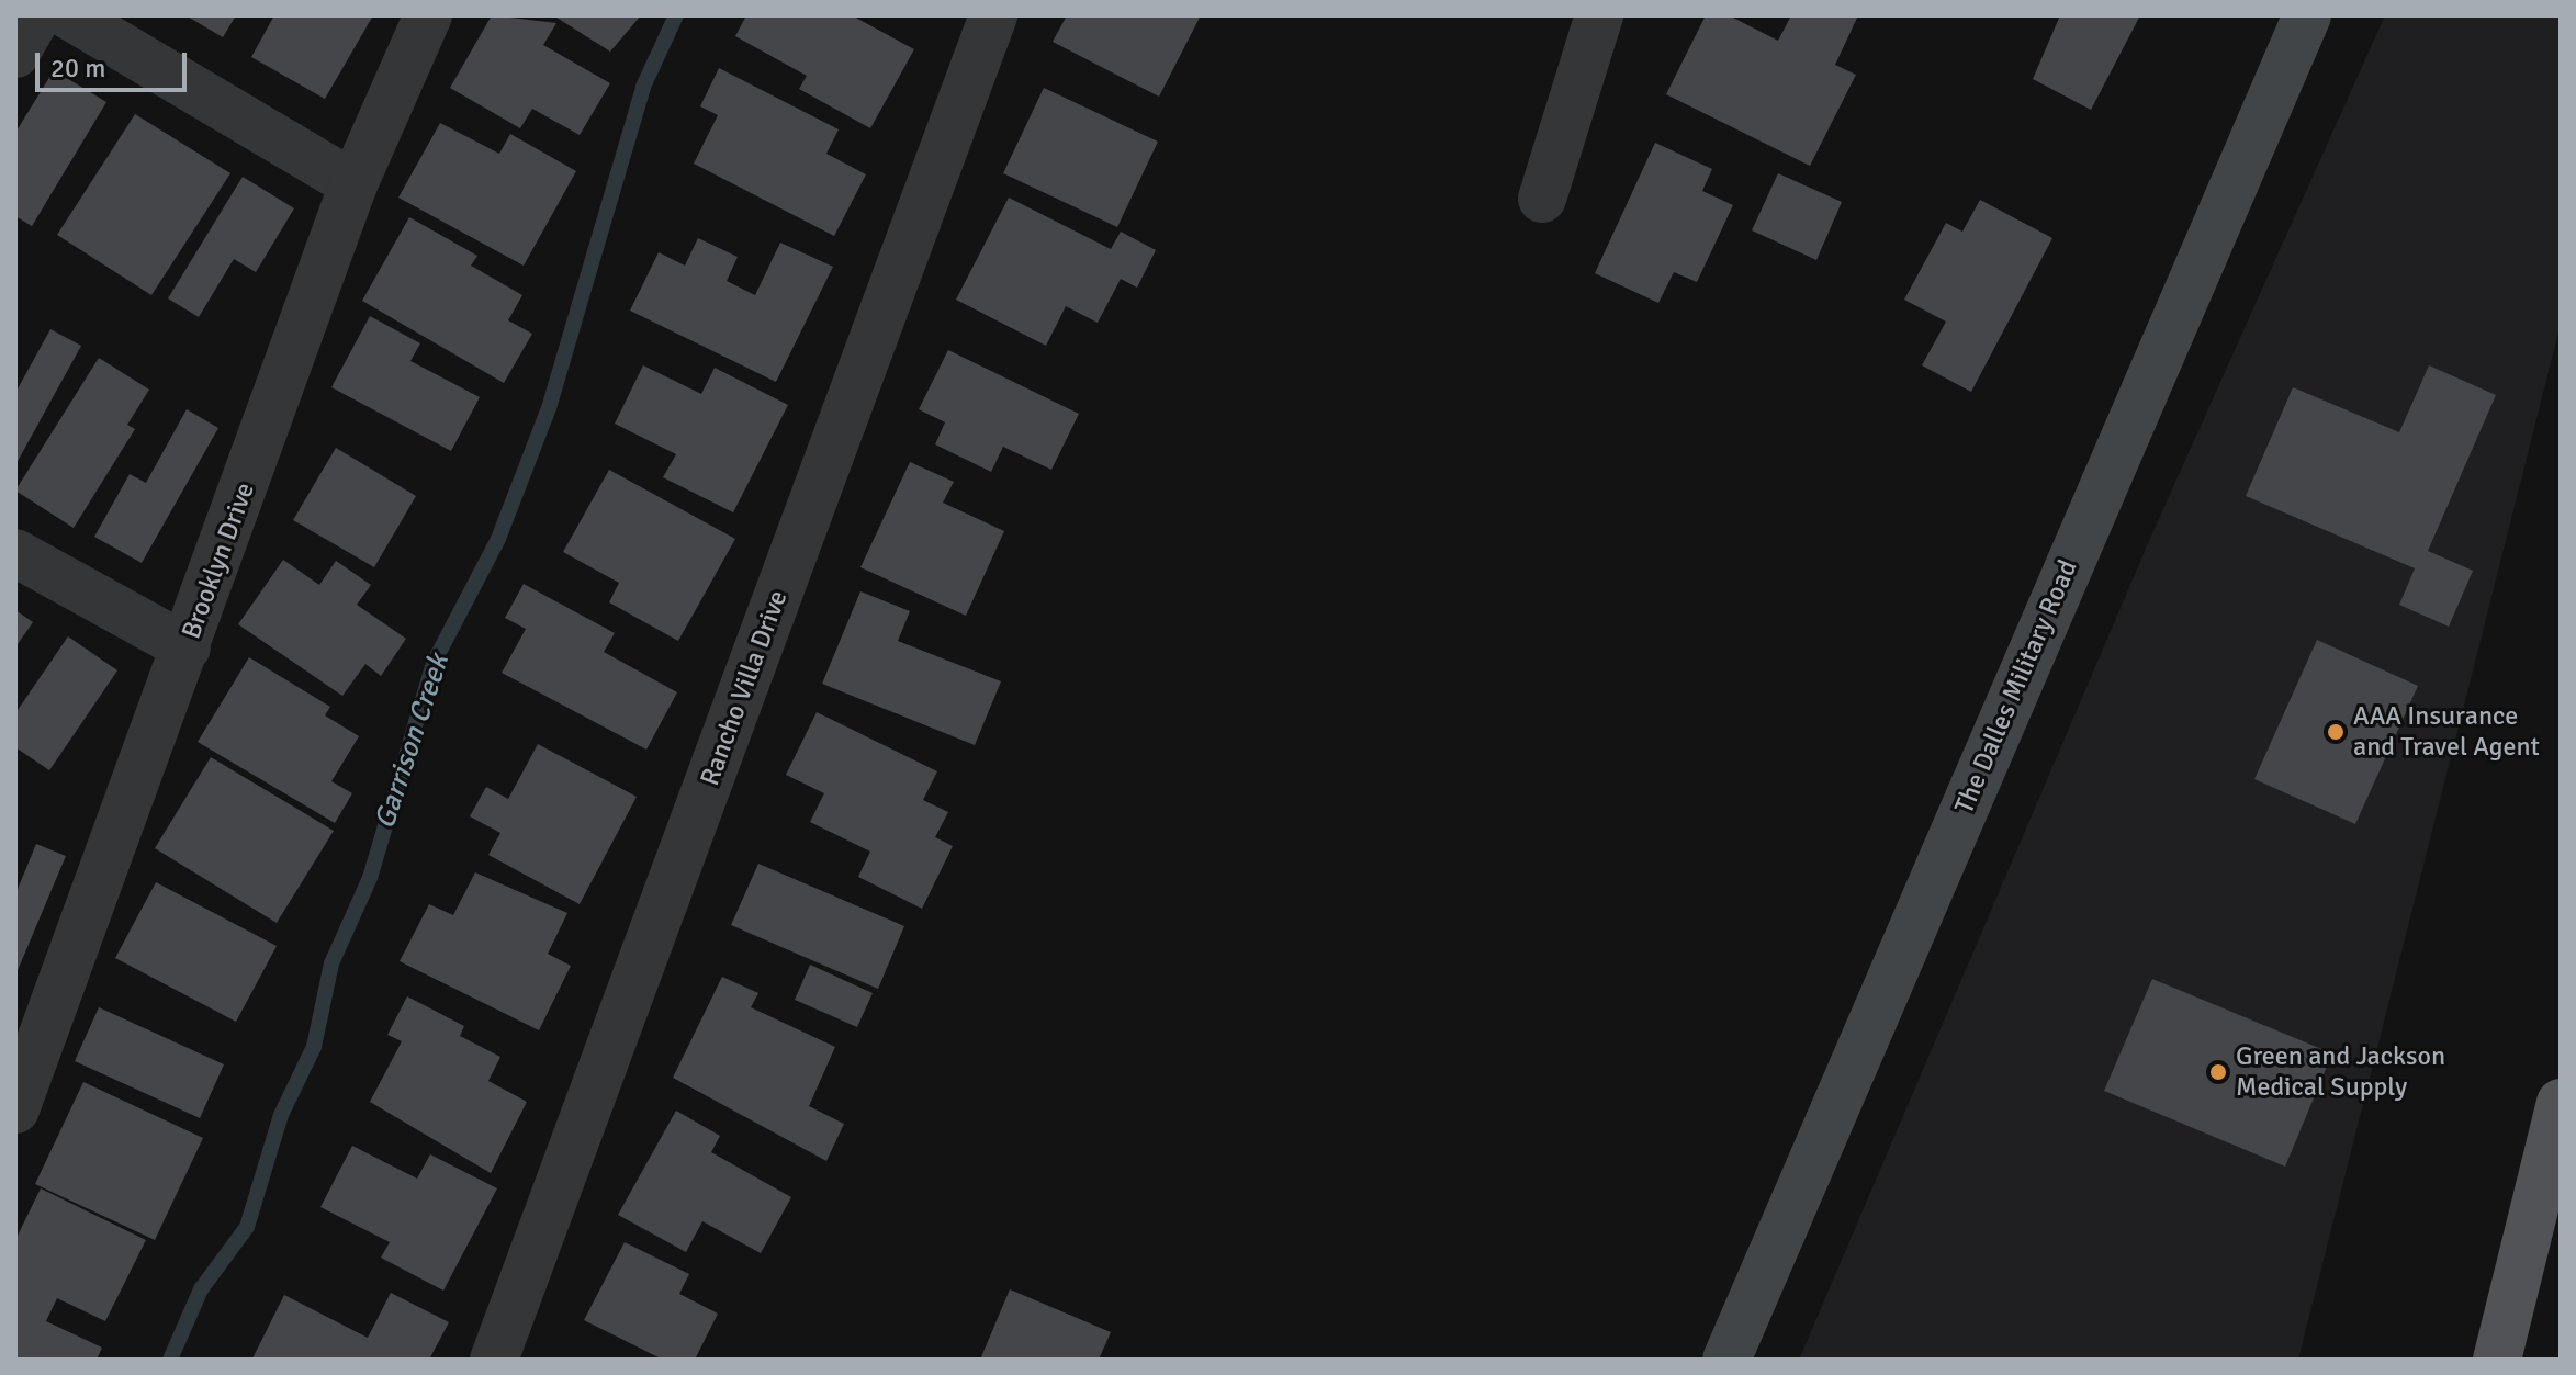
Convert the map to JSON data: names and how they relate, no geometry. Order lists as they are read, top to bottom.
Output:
{
  "streets": {
    "main road": ["The Dalles Military Road"],
    "street": ["Brooklyn Drive", "Rancho Villa Drive"]
  },
  "water": ["Garrison Creek"],
  "places": ["AAA Insurance and Travel Agent", "Green and Jackson Medical Supply"],
  "scale_bar": "20 m"
}
